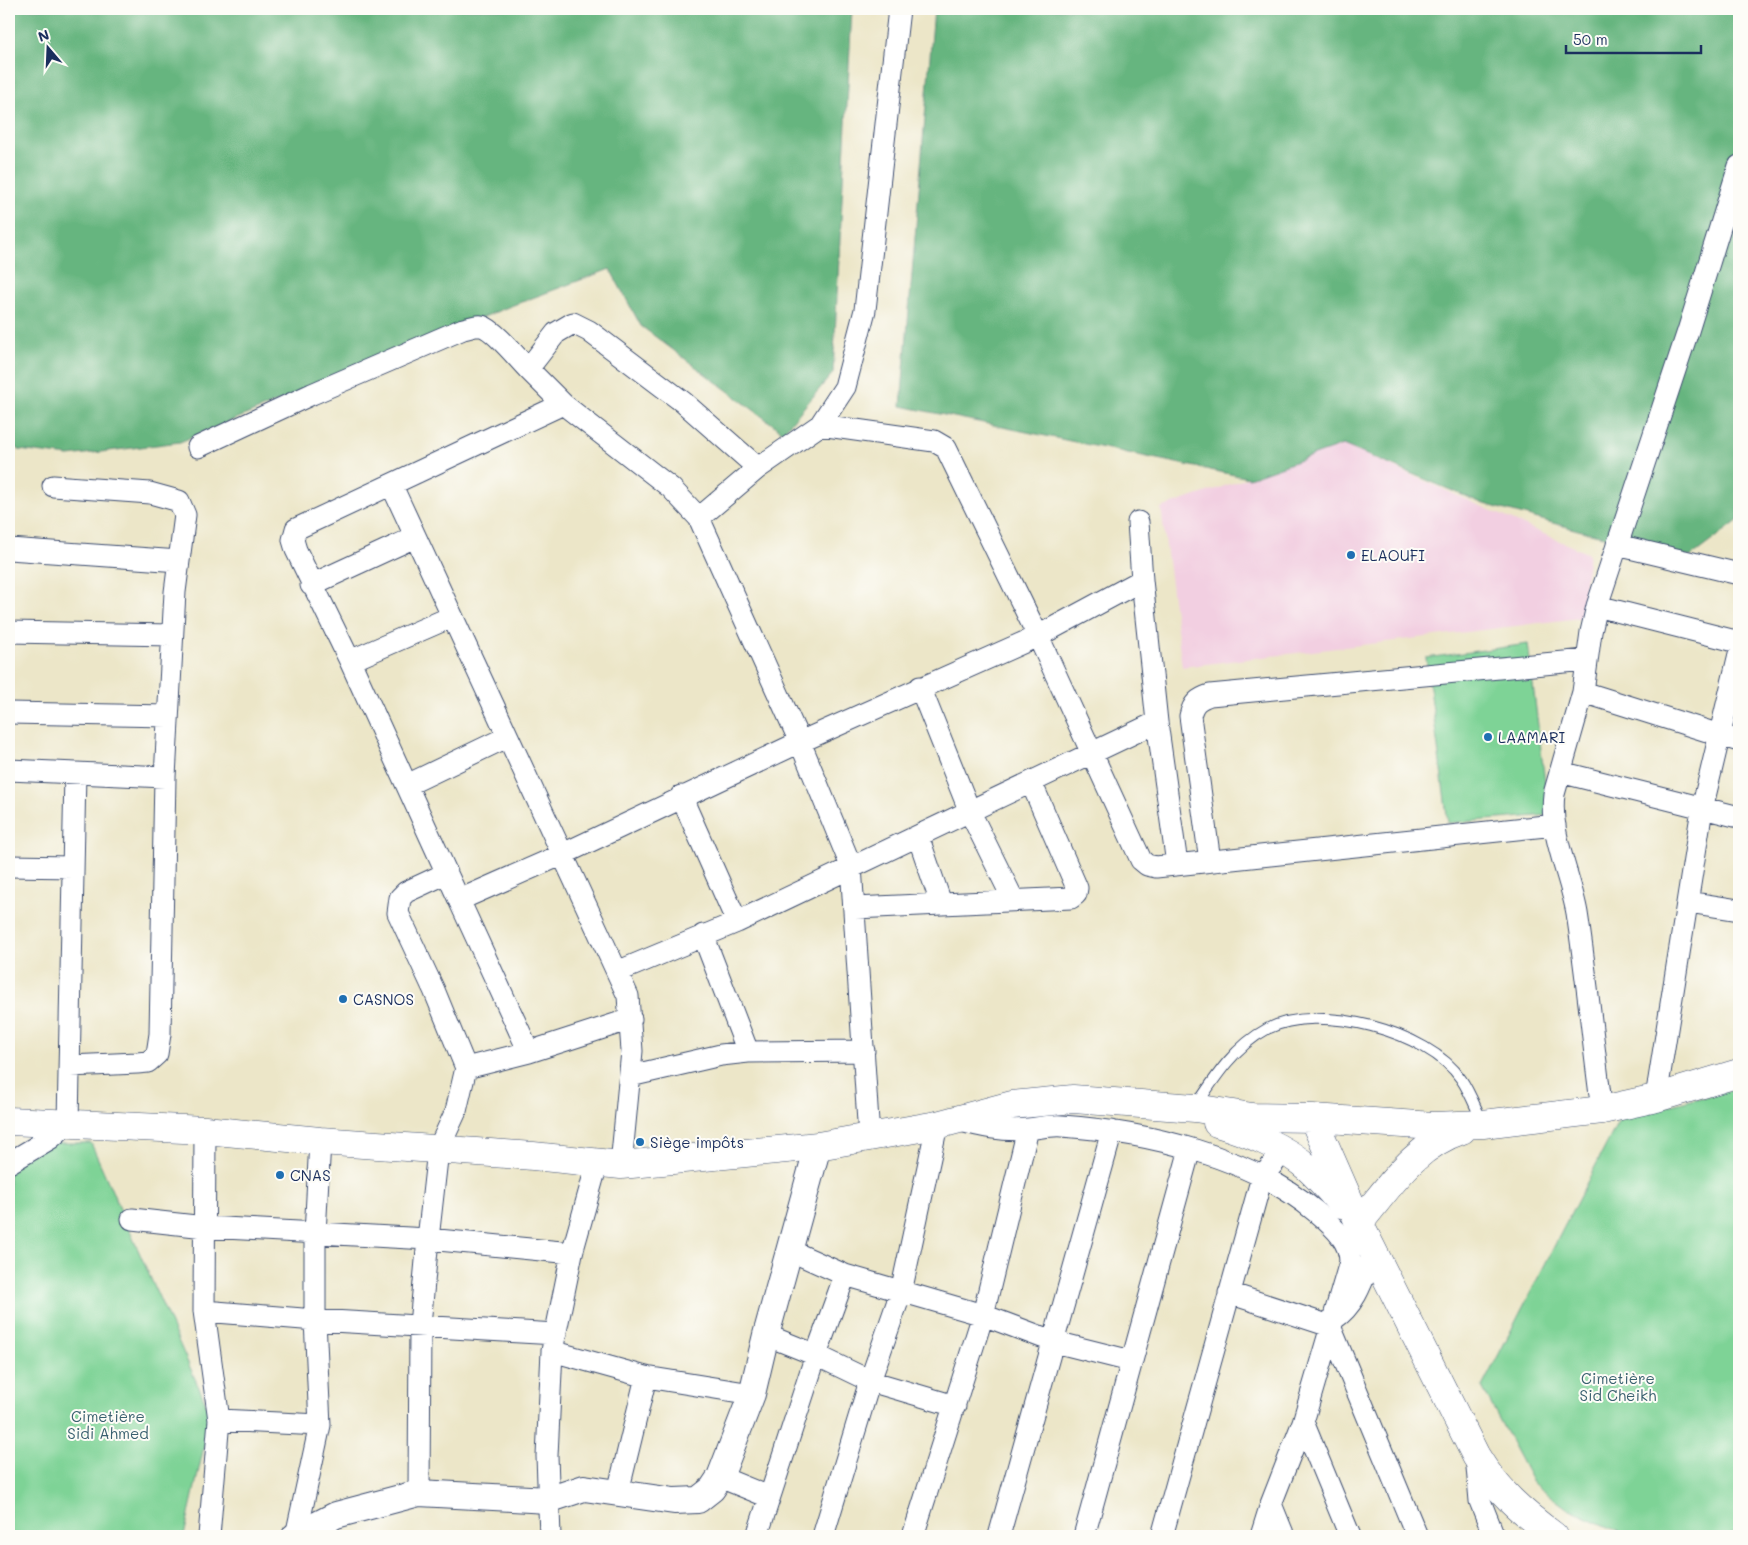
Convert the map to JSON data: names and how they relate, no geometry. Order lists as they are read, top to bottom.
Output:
{
  "parks": ["Cimetière Sid Cheikh", "Cimetière Sidi Ahmed"],
  "places": [
    "ELAOUFI",
    "LAAMARI",
    "CASNOS",
    "Siège impôts",
    "CNAS"
  ],
  "scale_bar": "50 m",
  "north": "top"
}
